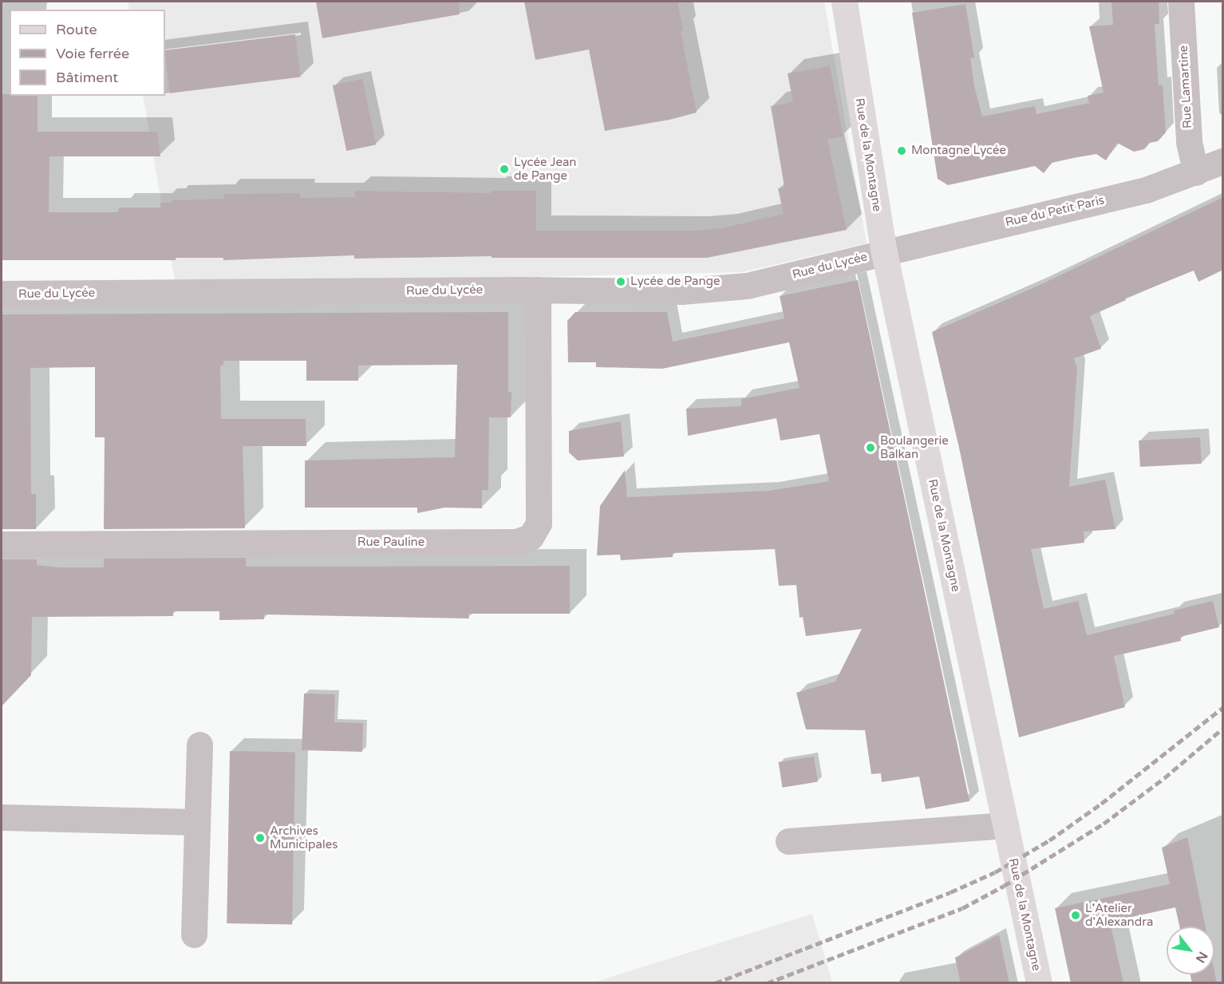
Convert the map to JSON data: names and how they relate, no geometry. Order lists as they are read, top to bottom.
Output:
{
  "streets": {
    "main road": ["Rue de la Montagne"],
    "street": [
      "Rue Lamartine",
      "Rue du Petit Paris",
      "Rue du Lycée",
      "Rue Pauline"
    ]
  },
  "crossings": [
    ["Rue Lamartine", "Rue du Petit Paris"],
    ["Rue de la Montagne", "Rue du Petit Paris"],
    ["Rue de la Montagne", "Rue du Lycée"],
    ["Rue du Petit Paris", "Rue du Lycée"],
    ["Rue du Lycée", "Rue Pauline"]
  ],
  "places": [
    "Montagne Lycée",
    "Lycée Jean de Pange",
    "Lycée de Pange",
    "Boulangerie Balkan",
    "Archives Municipales",
    "L'Atelier d'Alexandra"
  ],
  "legend": ["Route", "Voie ferrée", "Bâtiment"],
  "north": "bottom right"
}
